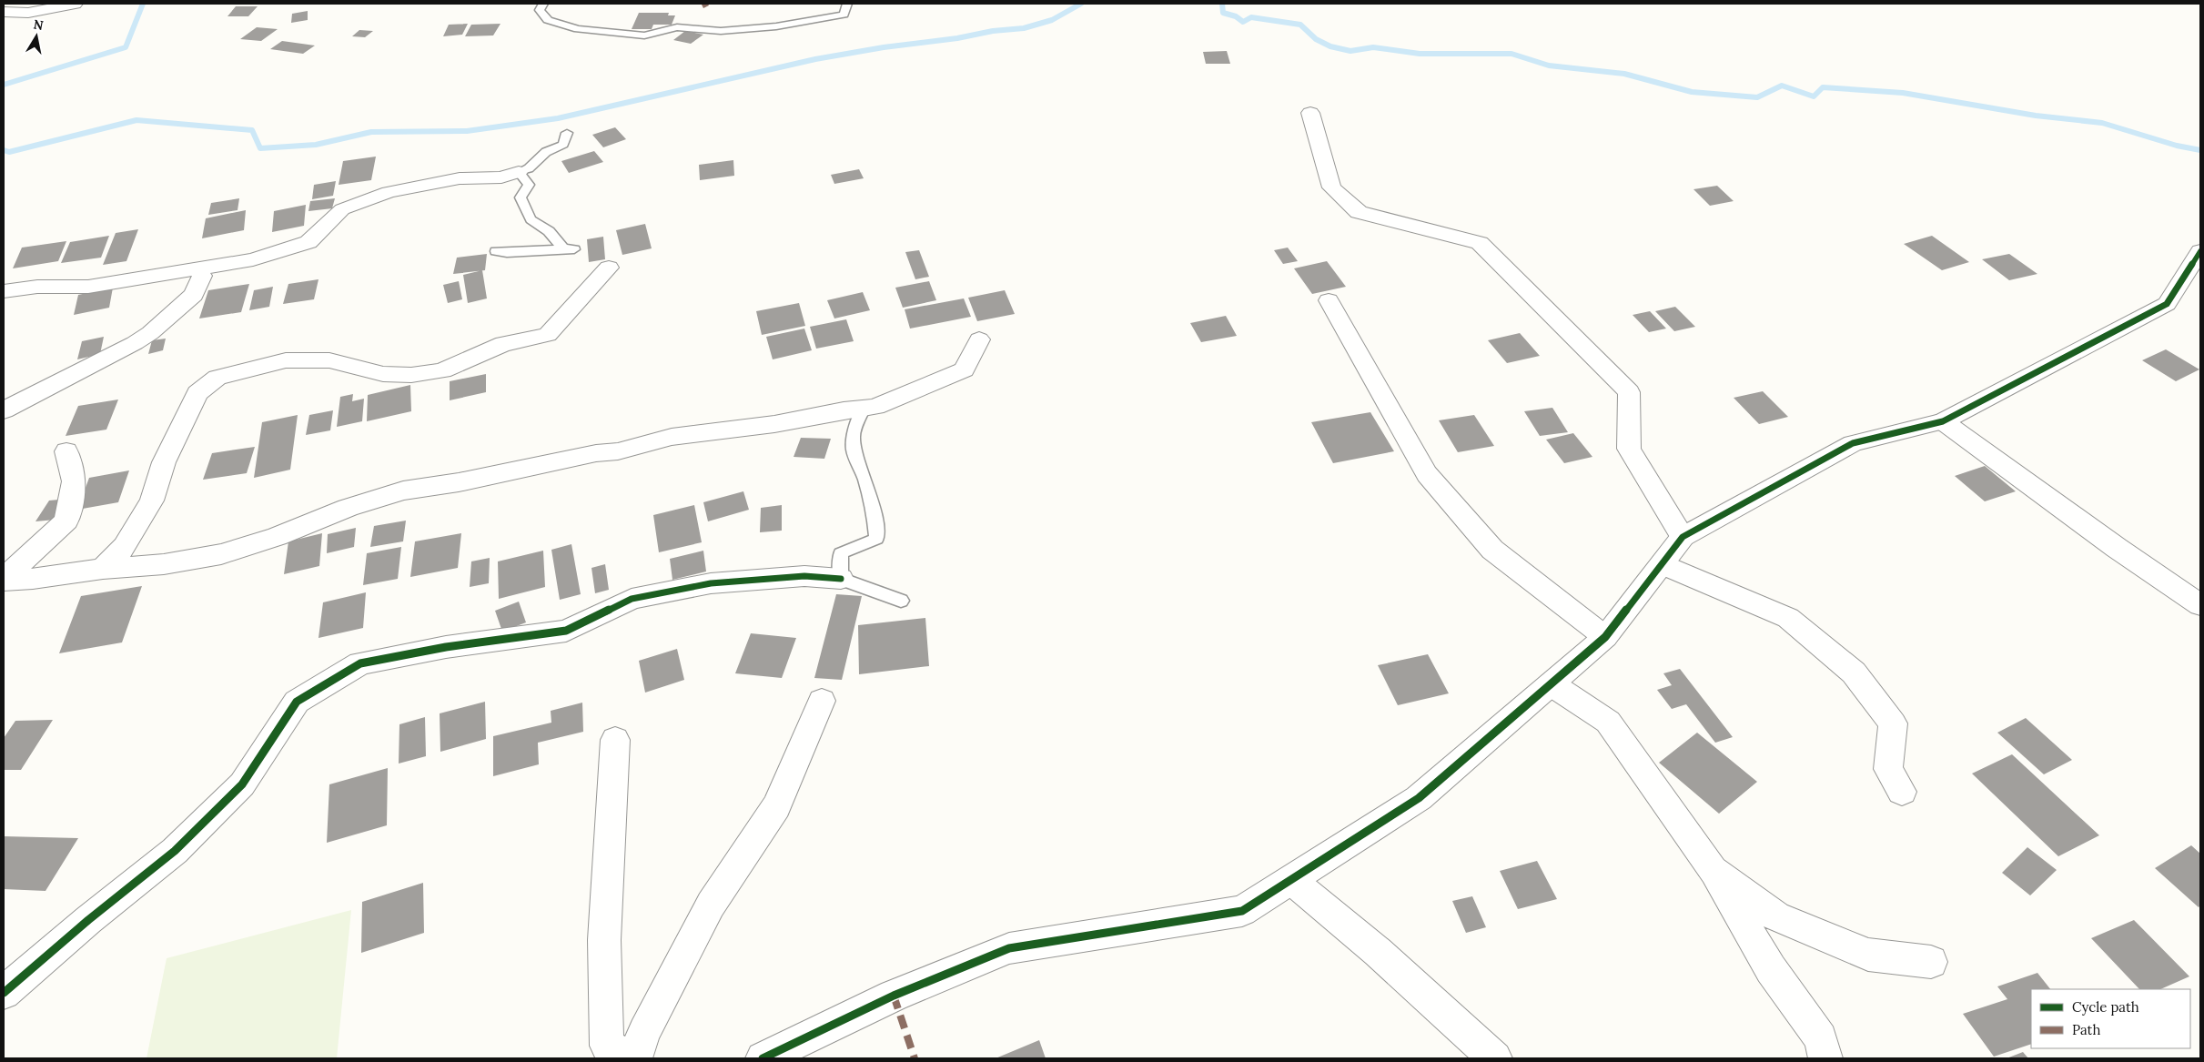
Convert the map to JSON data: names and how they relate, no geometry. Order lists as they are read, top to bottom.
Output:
{
  "legend": ["Cycle path", "Path"],
  "north": "top"
}
